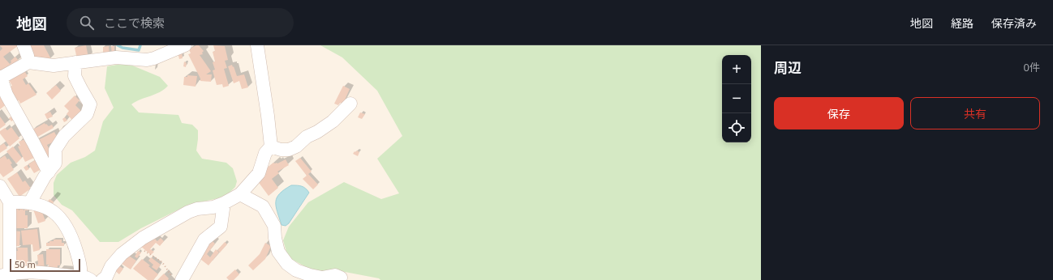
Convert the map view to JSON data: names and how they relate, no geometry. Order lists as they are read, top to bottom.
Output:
{
  "scale_bar": "50 m",
  "page": {
    "header": "地図",
    "search": "ここで検索",
    "nav": ["地図", "経路", "保存済み"],
    "heading": ["周辺", "0件"],
    "map_buttons": ["+", "−"],
    "buttons": ["保存", "共有"],
    "scale": "50 m"
  }
}
